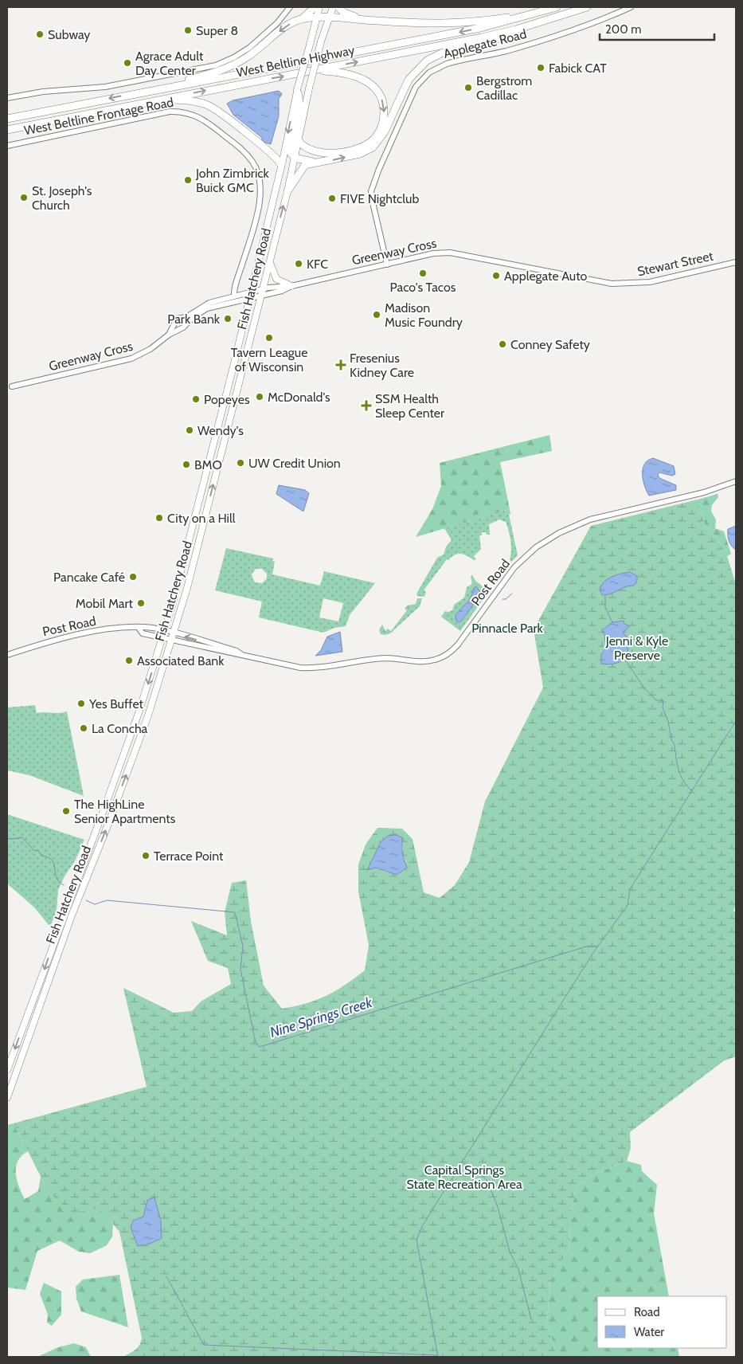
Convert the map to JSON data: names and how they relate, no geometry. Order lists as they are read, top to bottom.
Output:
{
  "streets": {
    "highway": ["West Beltline Highway"],
    "main road": ["Fish Hatchery Road"],
    "street": [
      "Applegate Road",
      "West Beltline Frontage Road",
      "Greenway Cross",
      "Stewart Street",
      "Post Road"
    ]
  },
  "crossings": [
    ["Applegate Road", "Greenway Cross"],
    ["West Beltline Frontage Road", "Greenway Cross"],
    ["Greenway Cross", "Stewart Street"],
    ["Greenway Cross", "Fish Hatchery Road"],
    ["Fish Hatchery Road", "Post Road"]
  ],
  "water": ["Nine Springs Creek"],
  "parks": ["Pinnacle Park", "Jenni & Kyle Preserve", "Capital Springs State Recreation Area"],
  "places": {
    "other": [
      "Super 8",
      "Subway",
      "Agrace Adult Day Center",
      "Fabick CAT",
      "Bergstrom Cadillac",
      "John Zimbrick Buick GMC",
      "St. Joseph's Church",
      "FIVE Nightclub",
      "KFC",
      "Paco's Tacos",
      "Applegate Auto",
      "Madison Music Foundry",
      "Park Bank",
      "Tavern League of Wisconsin",
      "Conney Safety",
      "McDonald's",
      "Popeyes",
      "Wendy's",
      "UW Credit Union",
      "BMO",
      "City on a Hill",
      "Pancake Café",
      "Mobil Mart",
      "Associated Bank",
      "Yes Buffet",
      "La Concha",
      "The HighLine Senior Apartments",
      "Terrace Point"
    ],
    "health": ["Fresenius Kidney Care", "SSM Health Sleep Center"]
  },
  "legend": ["Road", "Water"],
  "scale_bar": "200 m"
}
